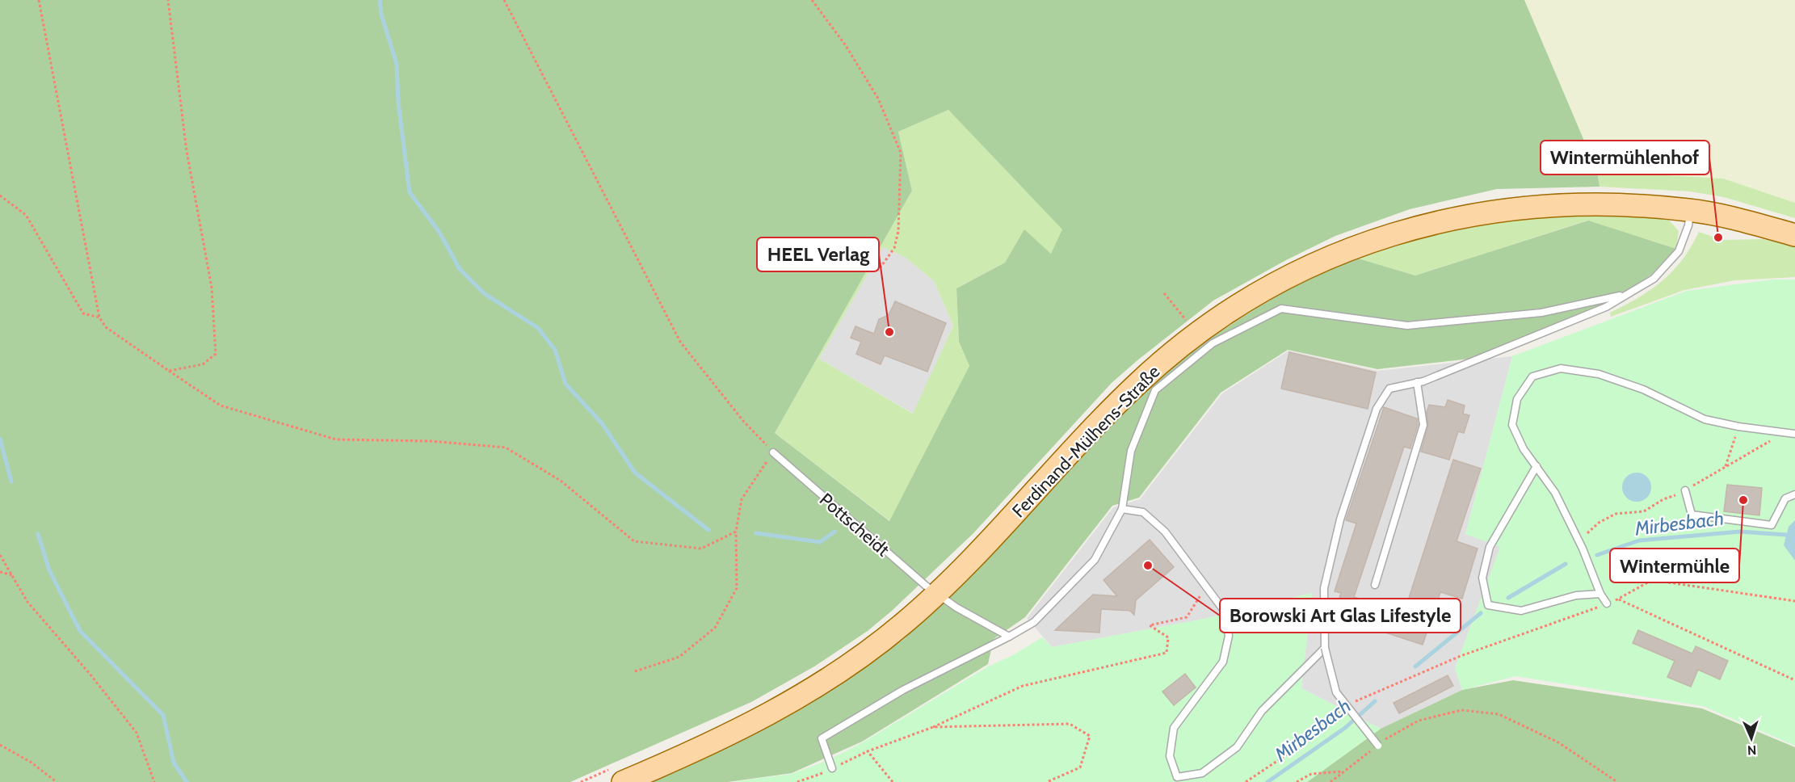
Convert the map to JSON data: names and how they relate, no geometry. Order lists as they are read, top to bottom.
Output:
{
  "streets": {
    "main road": ["Ferdinand-Mülhens-Straße"],
    "lane": ["Pottscheidt"]
  },
  "crossings": [
    ["Ferdinand-Mülhens-Straße", "Pottscheidt"]
  ],
  "water": ["Mirbesbach"],
  "places": [
    "Wintermühlenhof",
    "HEEL Verlag",
    "Wintermühle",
    "Borowski Art Glas Lifestyle"
  ],
  "north": "bottom"
}
